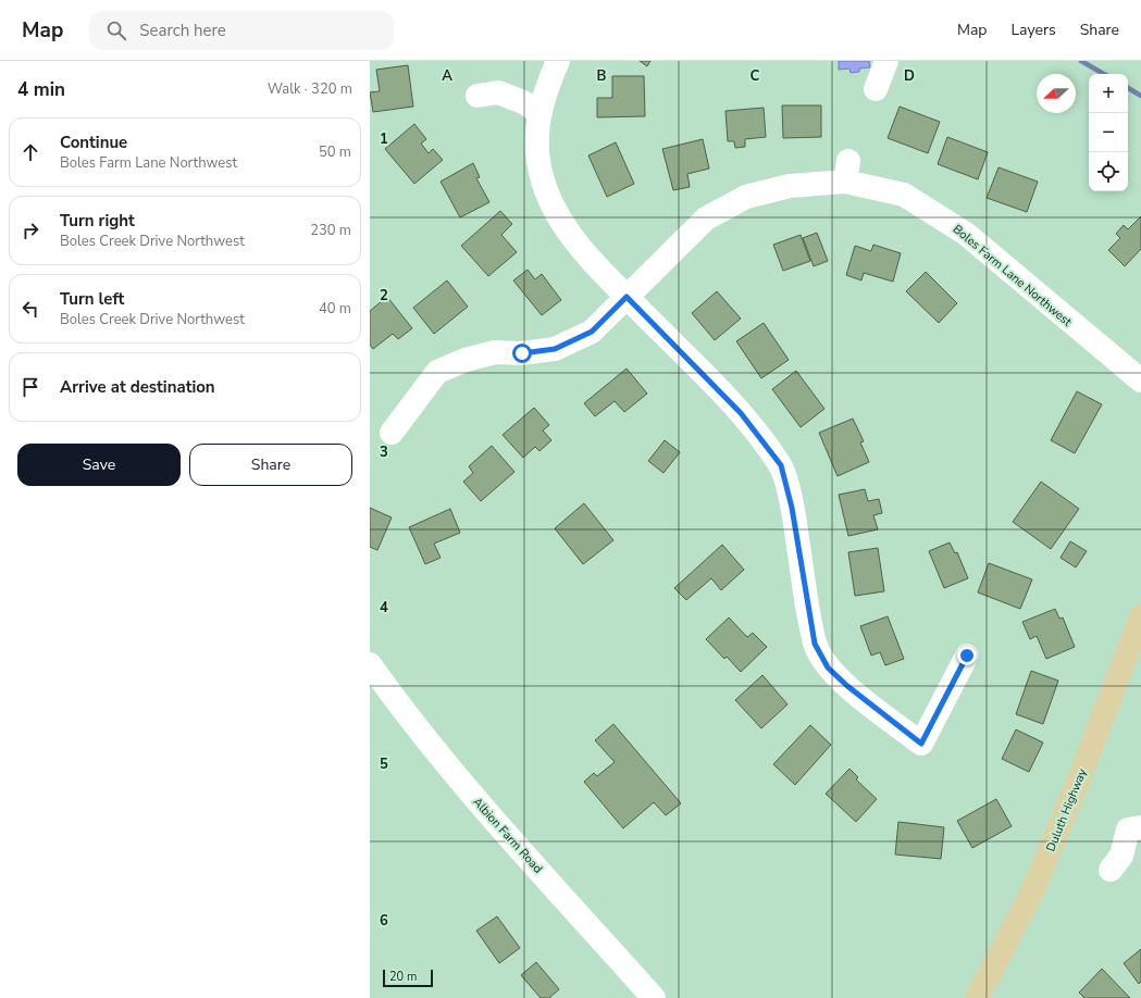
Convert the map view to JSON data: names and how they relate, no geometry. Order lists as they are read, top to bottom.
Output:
{
  "streets": {
    "main road": ["Duluth Highway"],
    "street": ["Boles Farm Lane Northwest", "Albion Farm Road"]
  },
  "scale_bar": "20 m",
  "north": "left",
  "page": {
    "header": "Map",
    "search": "Search here",
    "nav": ["Map", "Layers", "Share"],
    "heading": ["4 min", "Walk · 320 m"],
    "map_buttons": ["+", "−"],
    "list": [
      ["Continue", "Boles Farm Lane Northwest", "50 m"],
      ["Turn right", "Boles Creek Drive Northwest", "230 m"],
      ["Turn left", "Boles Creek Drive Northwest", "40 m"],
      "Arrive at destination"
    ],
    "buttons": ["Save", "Share"],
    "scale": "20 m"
  },
  "grid": {
    "columns": [
      "A",
      "B",
      "C",
      "D"
    ],
    "rows": [
      "1",
      "2",
      "3",
      "4",
      "5",
      "6"
    ]
  }
}
